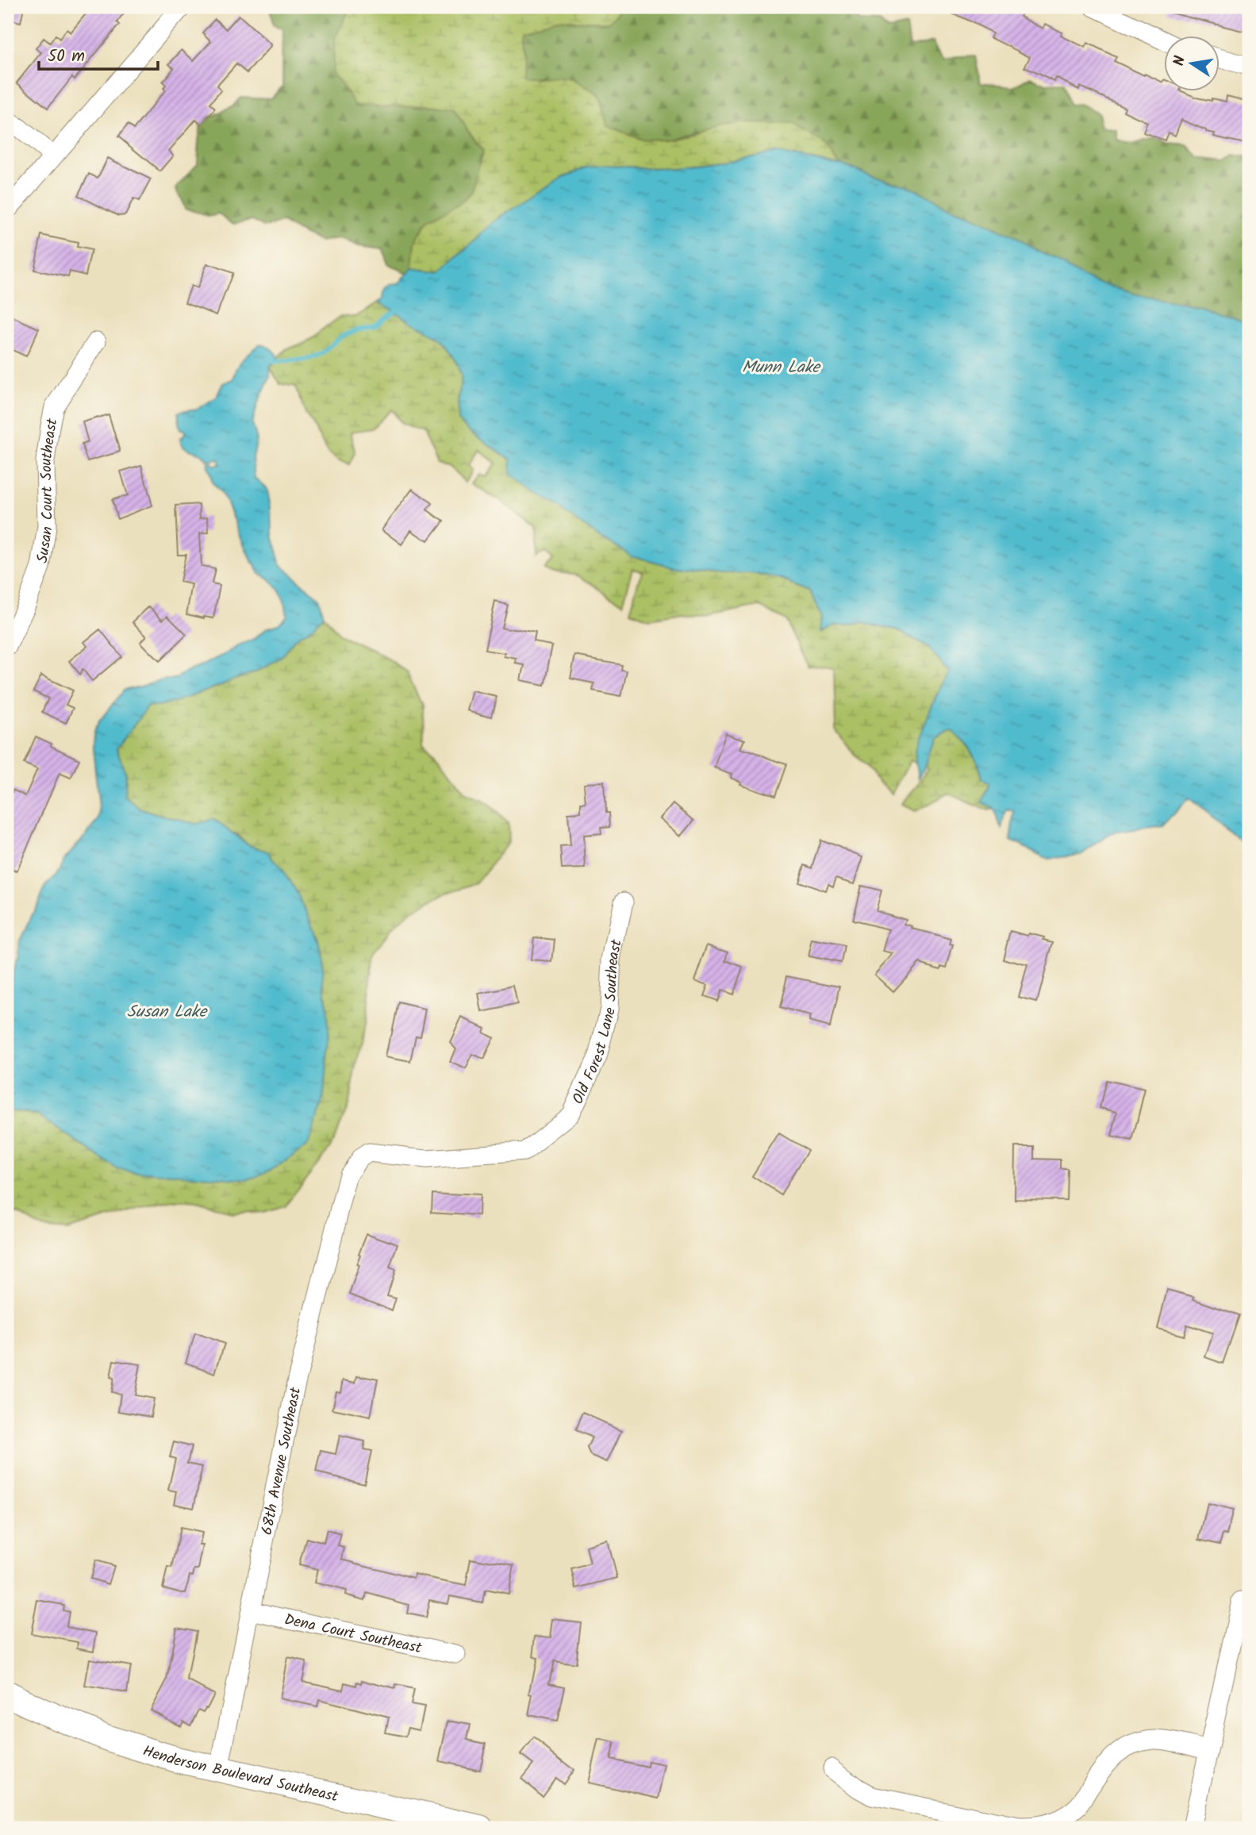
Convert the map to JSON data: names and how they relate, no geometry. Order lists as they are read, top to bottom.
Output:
{
  "streets": {
    "street": [
      "Susan Court Southeast",
      "Old Forest Lane Southeast",
      "68th Avenue Southeast",
      "Dena Court Southeast",
      "Henderson Boulevard Southeast"
    ]
  },
  "crossings": [
    ["Old Forest Lane Southeast", "68th Avenue Southeast"],
    ["68th Avenue Southeast", "Dena Court Southeast"],
    ["68th Avenue Southeast", "Henderson Boulevard Southeast"]
  ],
  "water": ["Munn Lake", "Susan Lake"],
  "scale_bar": "50 m",
  "north": "left"
}
